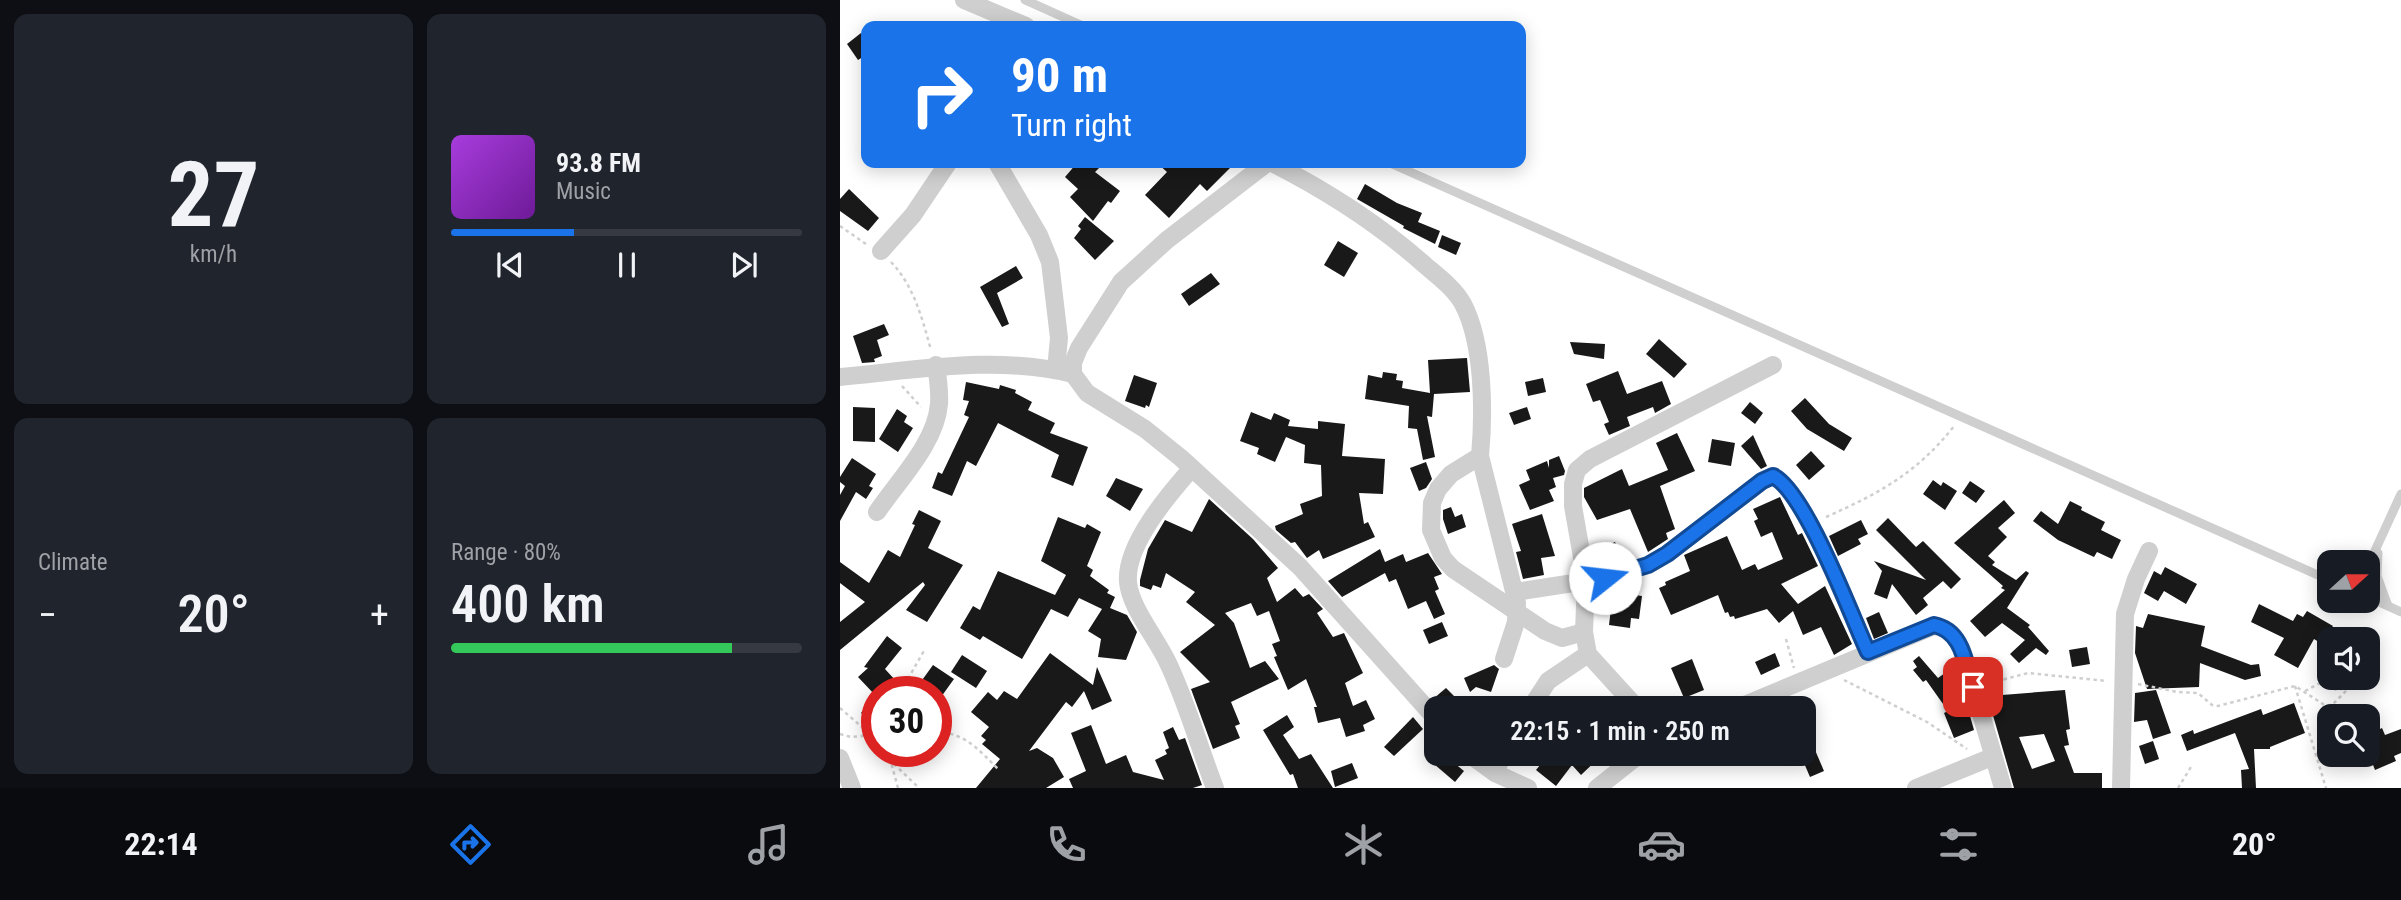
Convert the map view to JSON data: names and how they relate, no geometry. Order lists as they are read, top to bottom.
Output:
{
  "north": "right",
  "page": {
    "tile": [
      ["27", "km/h"],
      "Climate",
      ["Range · 80%", "400 km"]
    ],
    "turn": ["90 m", "Turn right"],
    "song": ["93.8 FM", "Music"],
    "heat": ["−", "20°", "+"],
    "limit": "30",
    "trip": "22:15 · 1 min · 250 m",
    "tabs": ["22:14", "20°"]
  }
}
